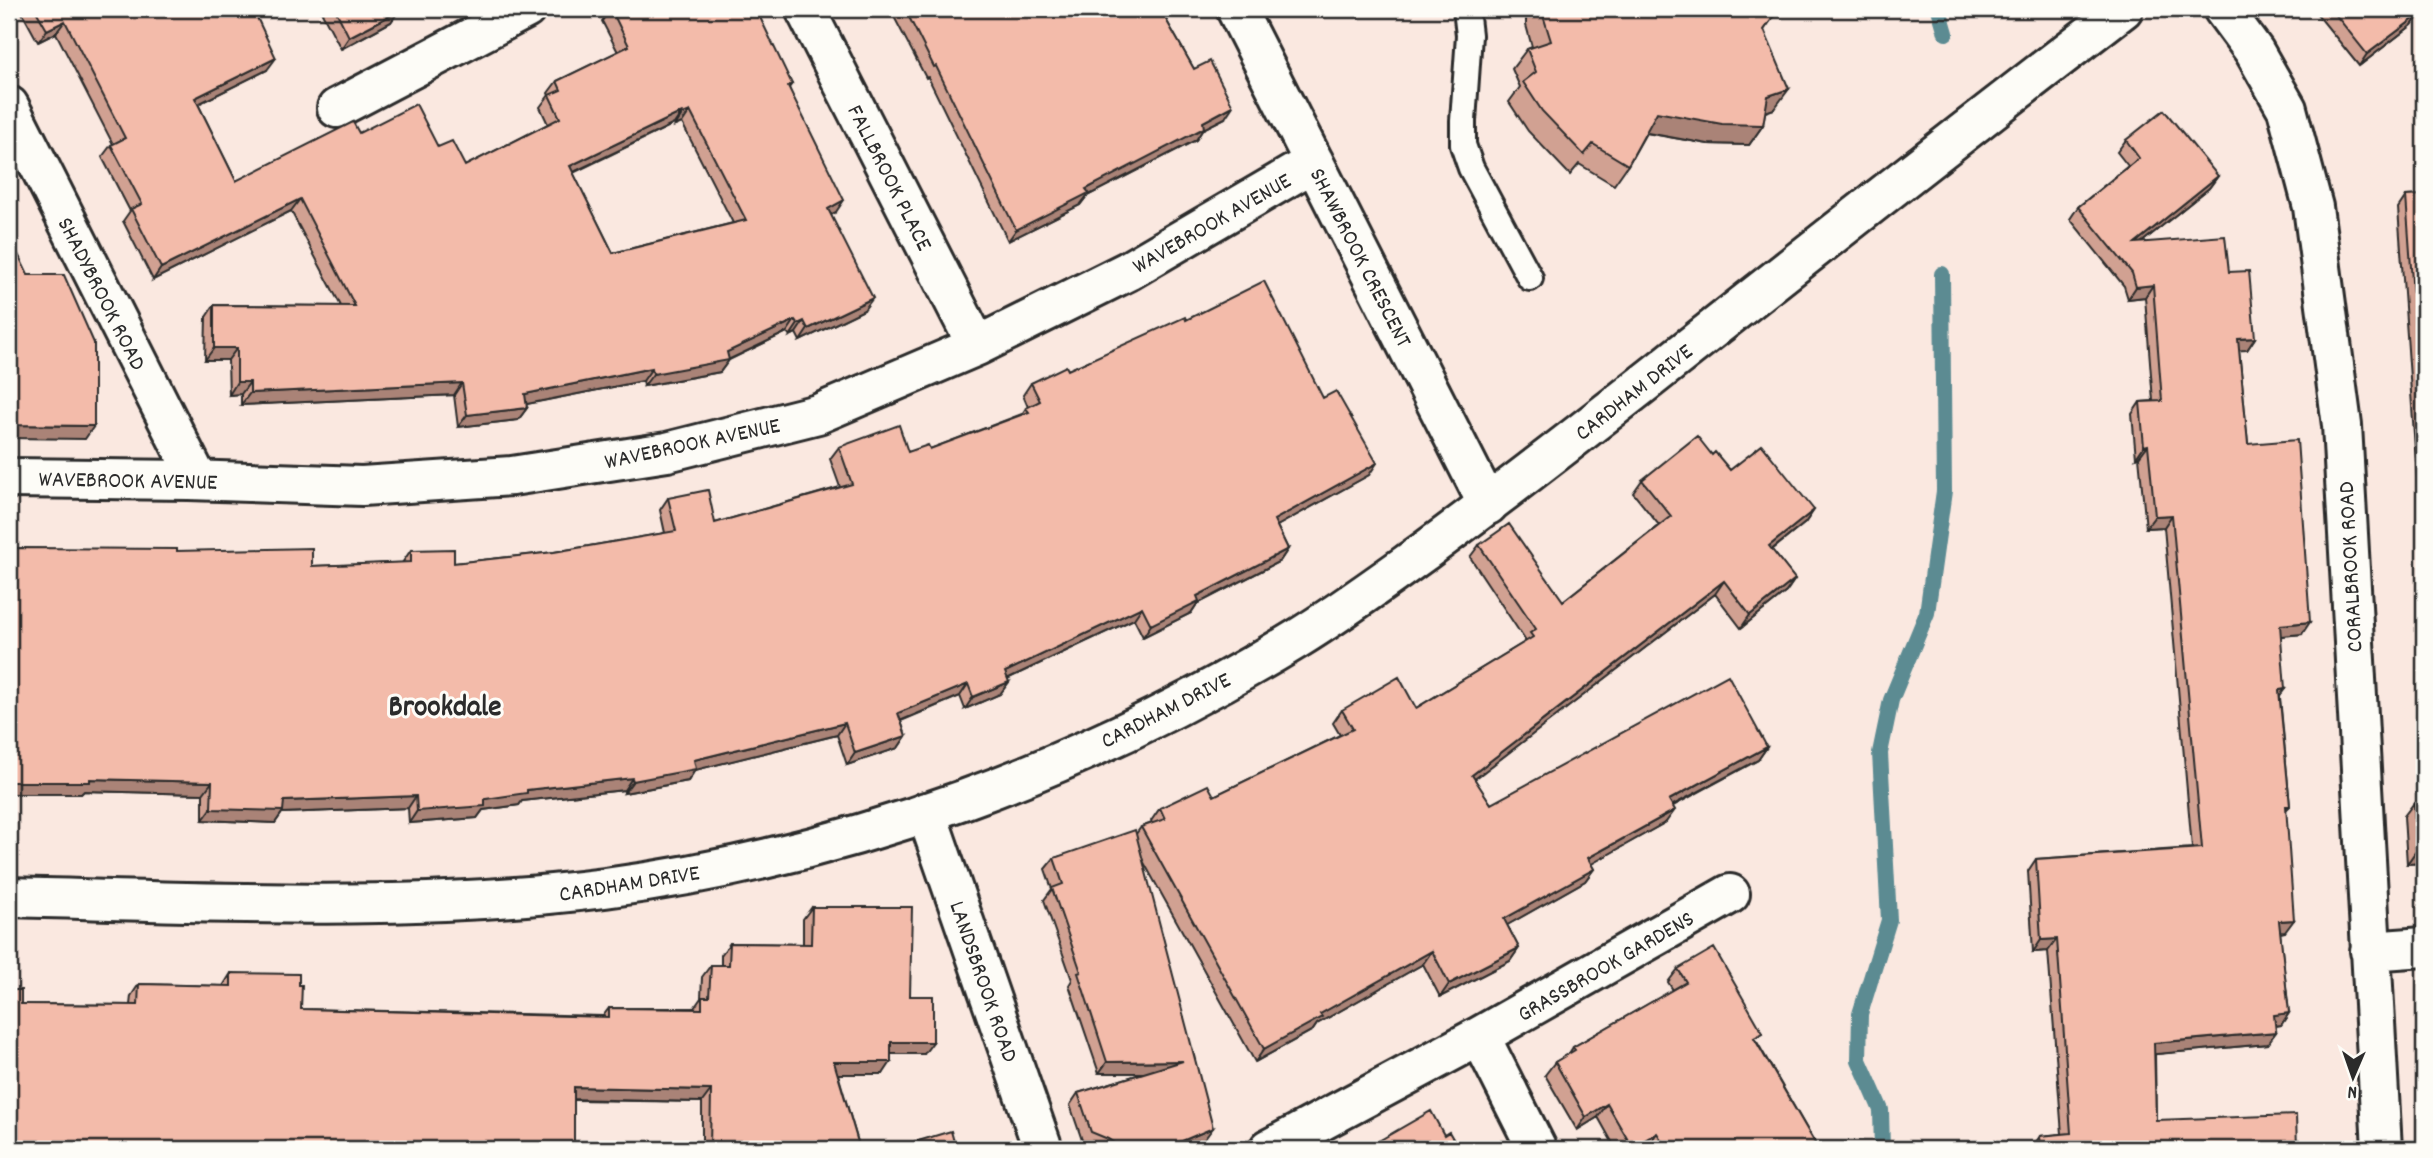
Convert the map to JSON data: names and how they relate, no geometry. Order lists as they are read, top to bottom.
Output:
{
  "streets": {
    "street": [
      "FALLBROOK PLACE",
      "WAVEBROOK AVENUE",
      "SHAWBROOK CRESCENT",
      "SHADYBROOK ROAD",
      "CARDHAM DRIVE",
      "CORALBROOK ROAD",
      "GRASSBROOK GARDENS",
      "LANDSBROOK ROAD"
    ]
  },
  "crossings": [
    ["FALLBROOK PLACE", "WAVEBROOK AVENUE"],
    ["WAVEBROOK AVENUE", "SHAWBROOK CRESCENT"],
    ["WAVEBROOK AVENUE", "SHADYBROOK ROAD"],
    ["SHAWBROOK CRESCENT", "CARDHAM DRIVE"],
    ["CARDHAM DRIVE", "LANDSBROOK ROAD"]
  ],
  "districts": ["Brookdale"],
  "north": "bottom"
}
